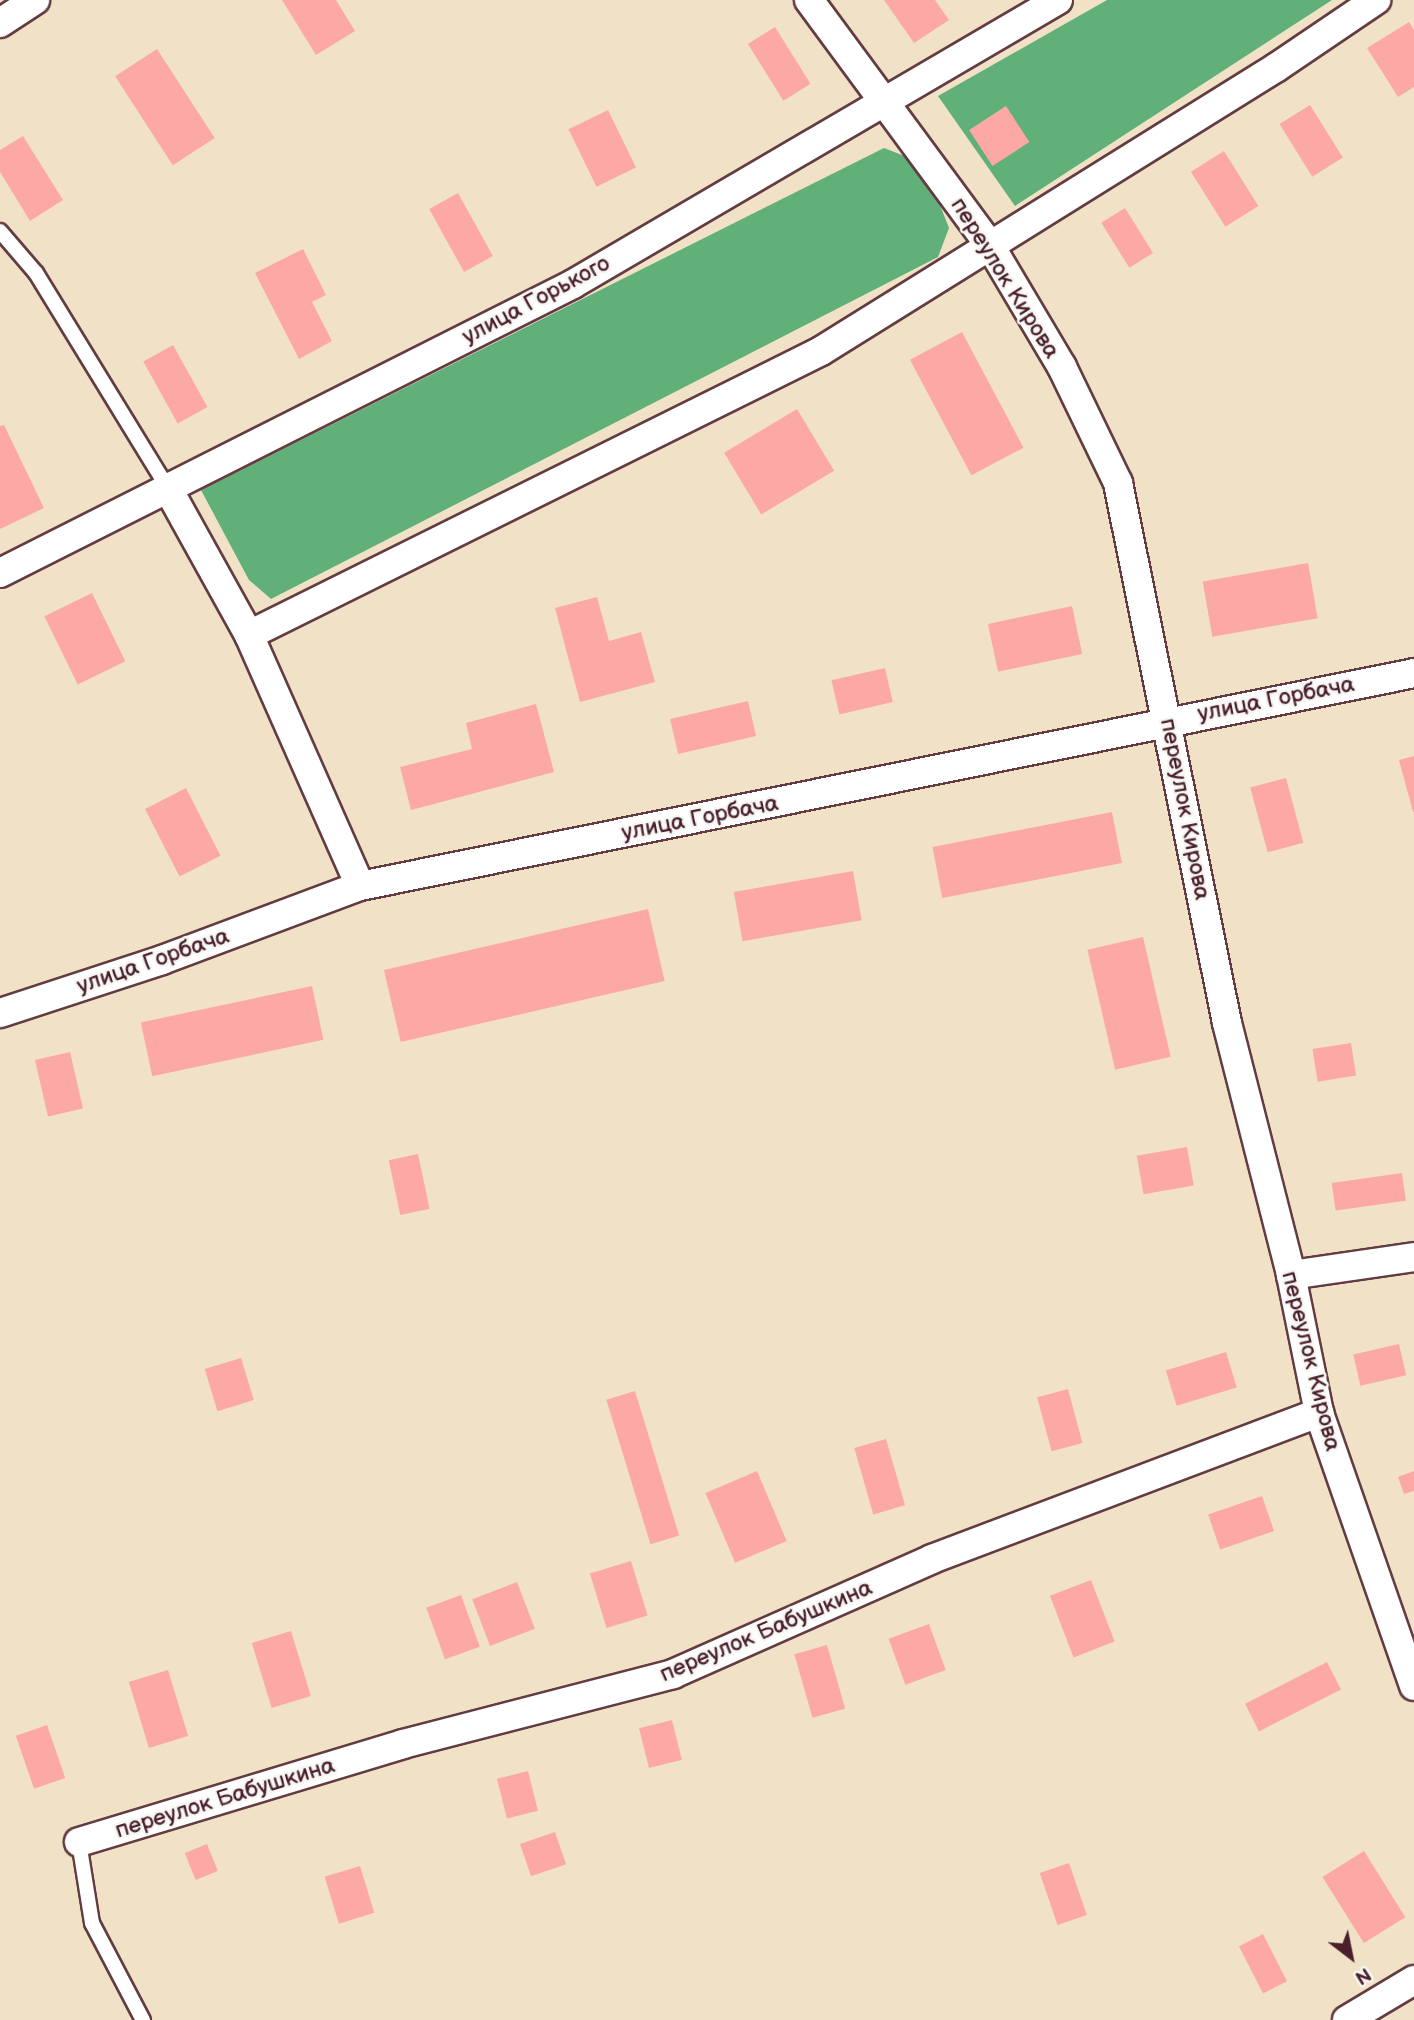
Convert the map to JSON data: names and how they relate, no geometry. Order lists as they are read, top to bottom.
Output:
{
  "streets": {
    "street": [
      "переулок Кирова",
      "улица Горького",
      "улица Горбача",
      "переулок Бабушкина"
    ]
  },
  "crossings": [
    ["переулок Кирова", "улица Горького"],
    ["переулок Кирова", "улица Горбача"],
    ["переулок Кирова", "переулок Бабушкина"]
  ],
  "north": "bottom right"
}
